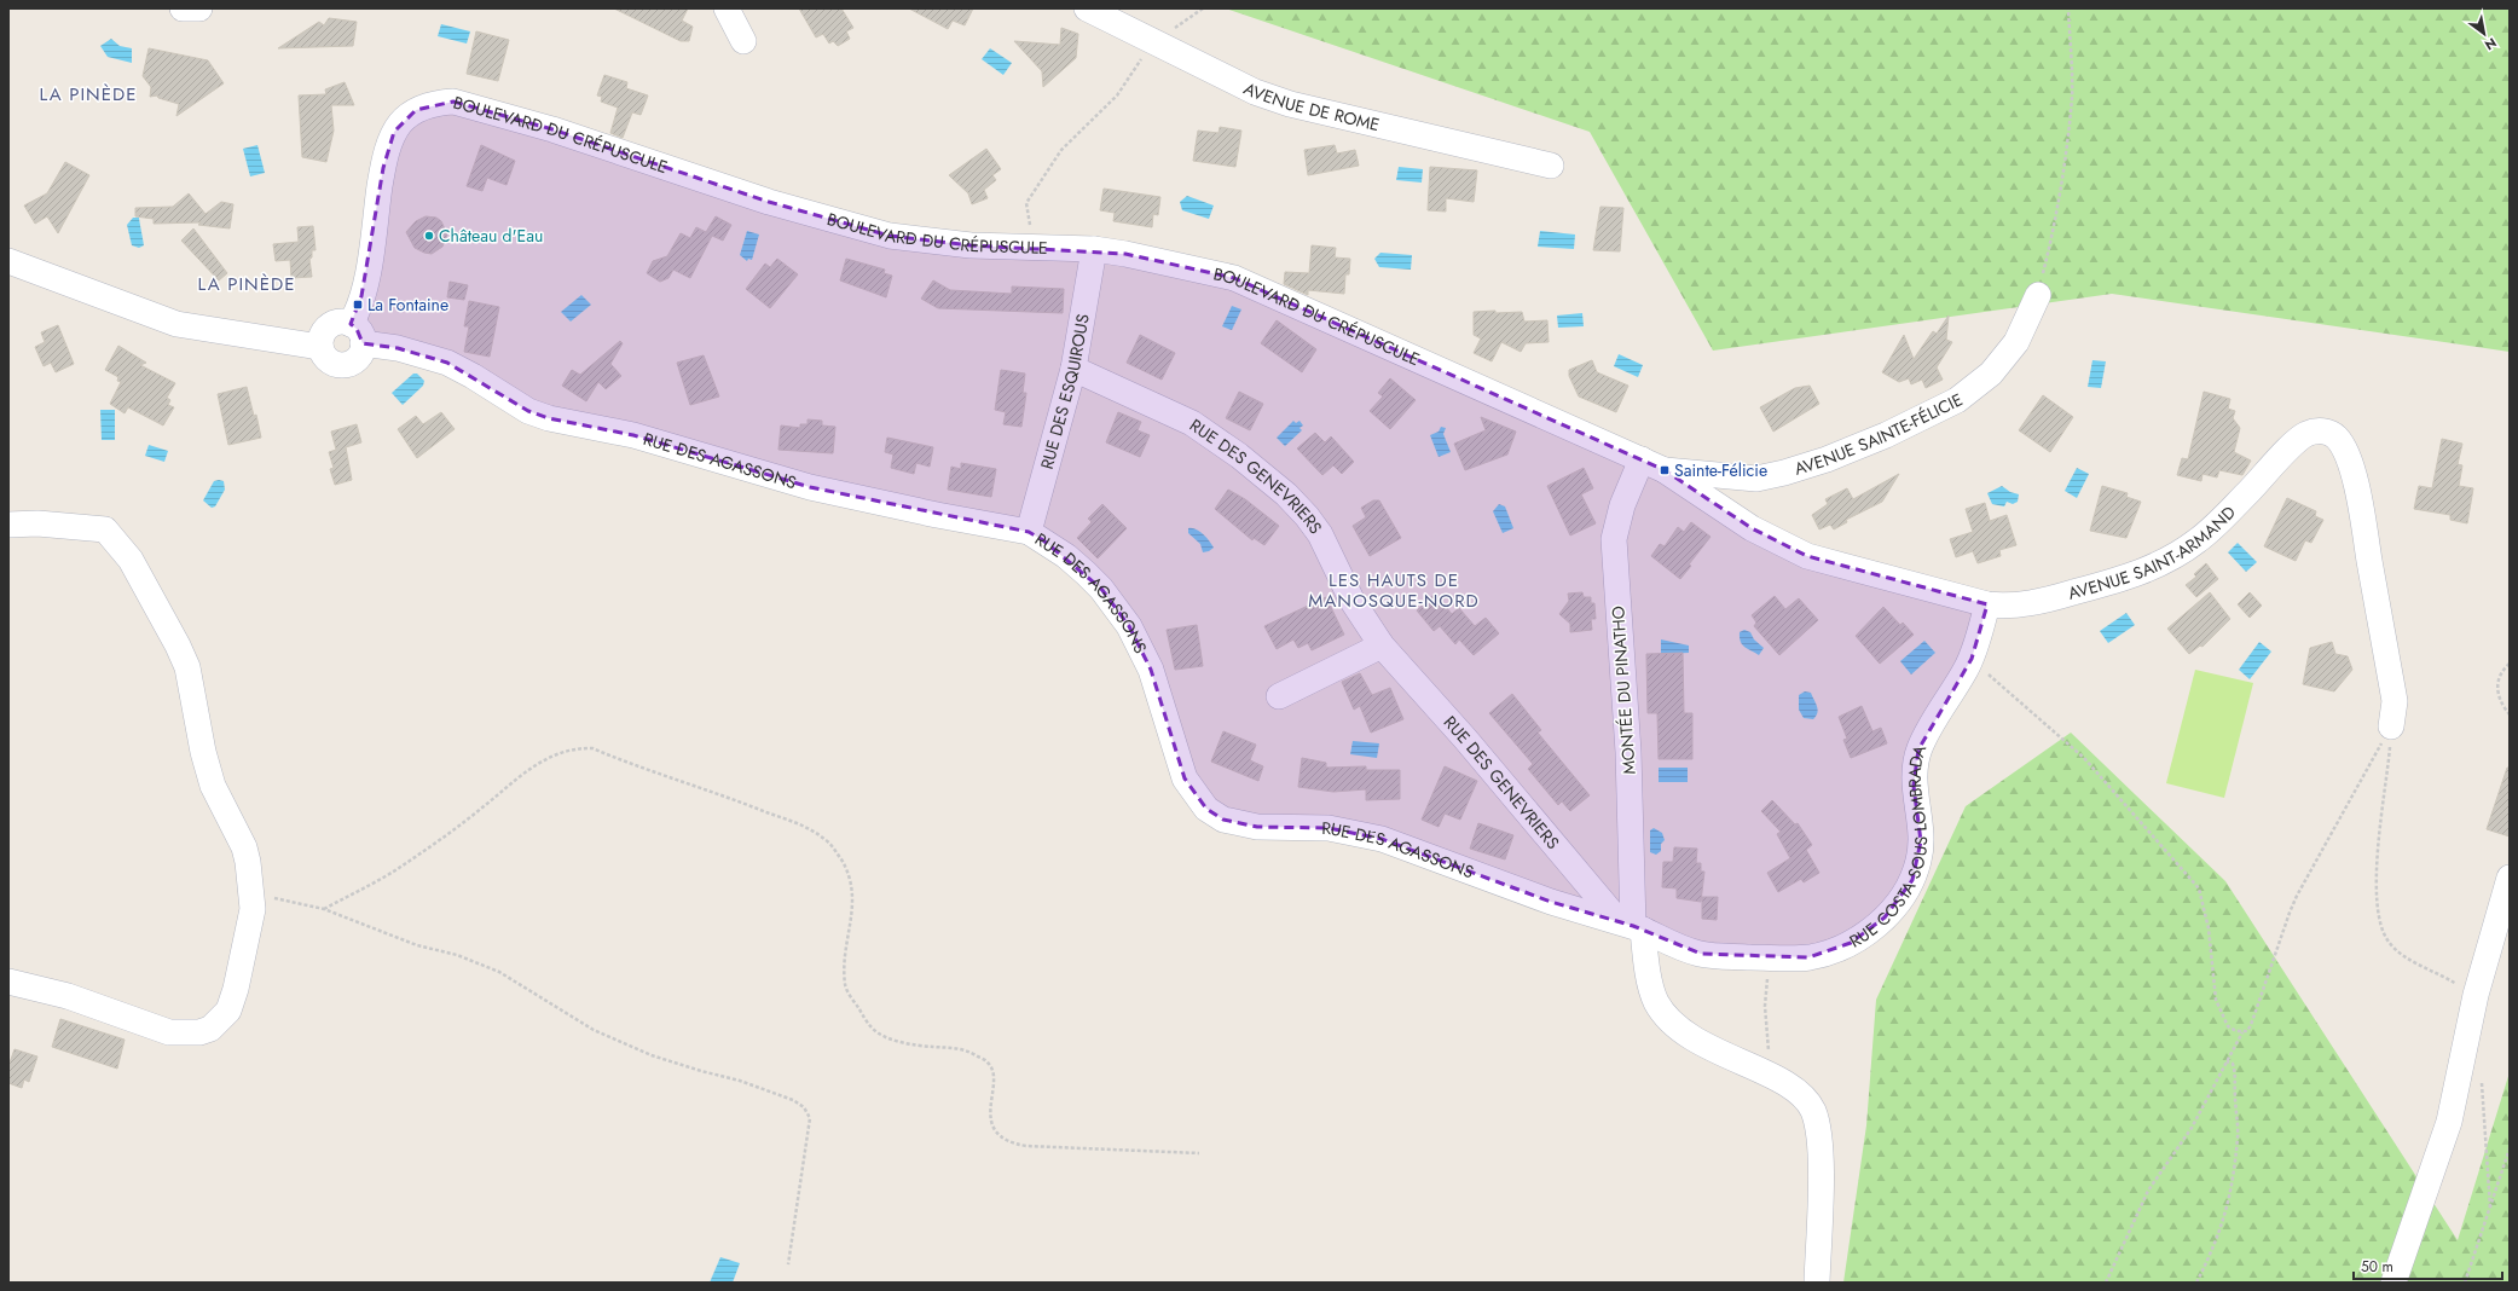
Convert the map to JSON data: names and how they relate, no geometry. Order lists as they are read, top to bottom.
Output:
{
  "streets": {
    "street": [
      "AVENUE DE ROME",
      "BOULEVARD DU CRÉPUSCULE",
      "RUE DES ESQUIROUS",
      "AVENUE SAINTE-FÉLICIE",
      "RUE DES AGASSONS",
      "RUE DES GENEVRIERS",
      "AVENUE SAINT-ARMAND",
      "MONTÉE DU PINATHO",
      "RUE COSTA SOUS LOMBRADA"
    ]
  },
  "crossings": [
    ["BOULEVARD DU CRÉPUSCULE", "RUE DES ESQUIROUS"],
    ["BOULEVARD DU CRÉPUSCULE", "AVENUE SAINTE-FÉLICIE"],
    ["BOULEVARD DU CRÉPUSCULE", "RUE DES AGASSONS"],
    ["BOULEVARD DU CRÉPUSCULE", "AVENUE SAINT-ARMAND"],
    ["BOULEVARD DU CRÉPUSCULE", "MONTÉE DU PINATHO"],
    ["RUE DES ESQUIROUS", "RUE DES AGASSONS"],
    ["RUE DES ESQUIROUS", "RUE DES GENEVRIERS"],
    ["AVENUE SAINTE-FÉLICIE", "AVENUE SAINT-ARMAND"],
    ["RUE DES AGASSONS", "RUE DES GENEVRIERS"],
    ["RUE DES AGASSONS", "MONTÉE DU PINATHO"],
    ["RUE DES AGASSONS", "RUE COSTA SOUS LOMBRADA"],
    ["RUE DES GENEVRIERS", "MONTÉE DU PINATHO"],
    ["RUE DES GENEVRIERS", "RUE COSTA SOUS LOMBRADA"],
    ["AVENUE SAINT-ARMAND", "RUE COSTA SOUS LOMBRADA"],
    ["MONTÉE DU PINATHO", "RUE COSTA SOUS LOMBRADA"]
  ],
  "districts": ["LA PINÈDE", "LA PINÈDE", "LES HAUTS DE MANOSQUE-NORD"],
  "places": {
    "other": ["Château d'Eau"],
    "transit": ["La Fontaine", "Sainte-Félicie"]
  },
  "scale_bar": "50 m",
  "north": "bottom right"
}
